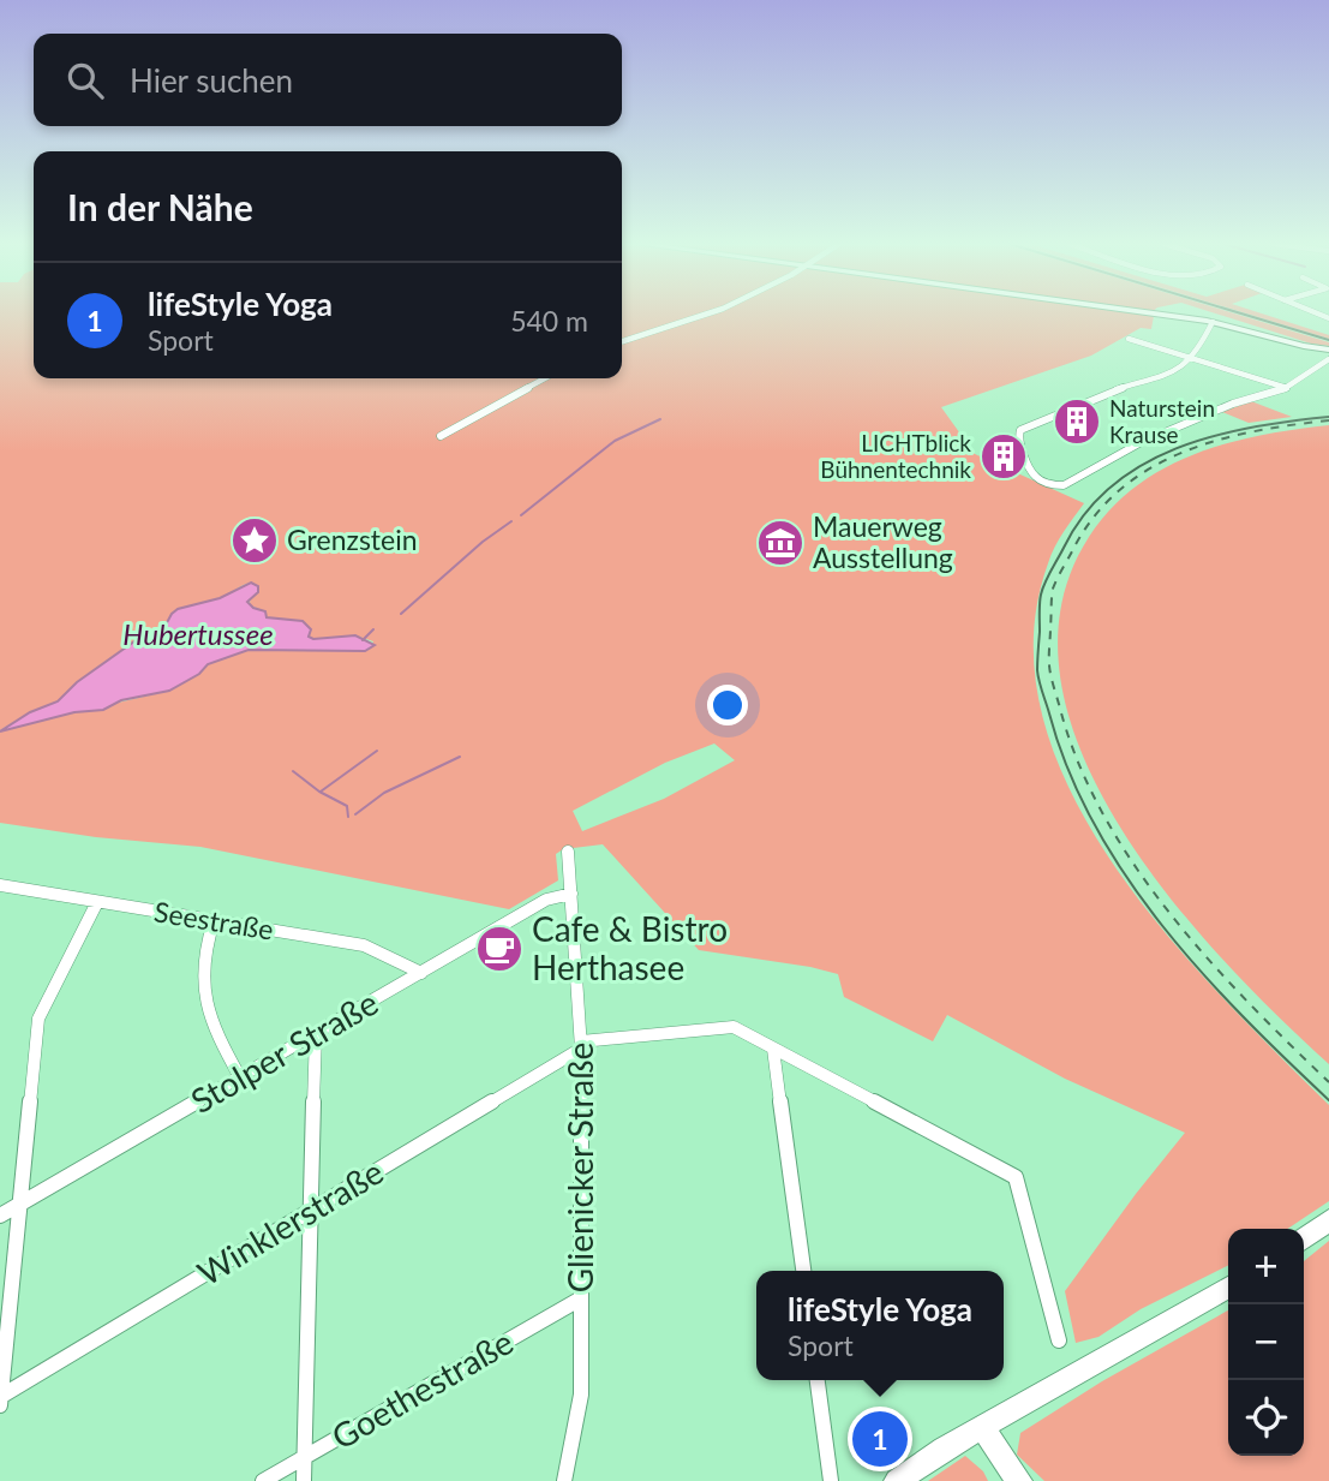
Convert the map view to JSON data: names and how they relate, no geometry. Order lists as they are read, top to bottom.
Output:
{
  "streets": {
    "street": [
      "Seestraße",
      "Stolper Straße",
      "Glienicker Straße",
      "Winklerstraße",
      "Goethestraße"
    ]
  },
  "crossings": [
    ["Seestraße", "Stolper Straße"],
    ["Stolper Straße", "Glienicker Straße"],
    ["Glienicker Straße", "Winklerstraße"],
    ["Glienicker Straße", "Goethestraße"]
  ],
  "water": ["Hubertussee"],
  "places": {
    "building": ["Naturstein Krause", "LICHTblick Bühnentechnik"],
    "place": ["Grenzstein"],
    "museum": ["Mauerweg Ausstellung"],
    "cafe": ["Cafe & Bistro Herthasee"]
  },
  "page": {
    "search": "Hier suchen",
    "heading": "In der Nähe",
    "list": [
      {
        "mark": "1",
        "name": "lifeStyle Yoga",
        "note": "Sport",
        "value": "540 m"
      }
    ],
    "map_buttons": ["+", "−"],
    "popup": ["lifeStyle Yoga", "Sport"],
    "pins": "1"
  }
}
